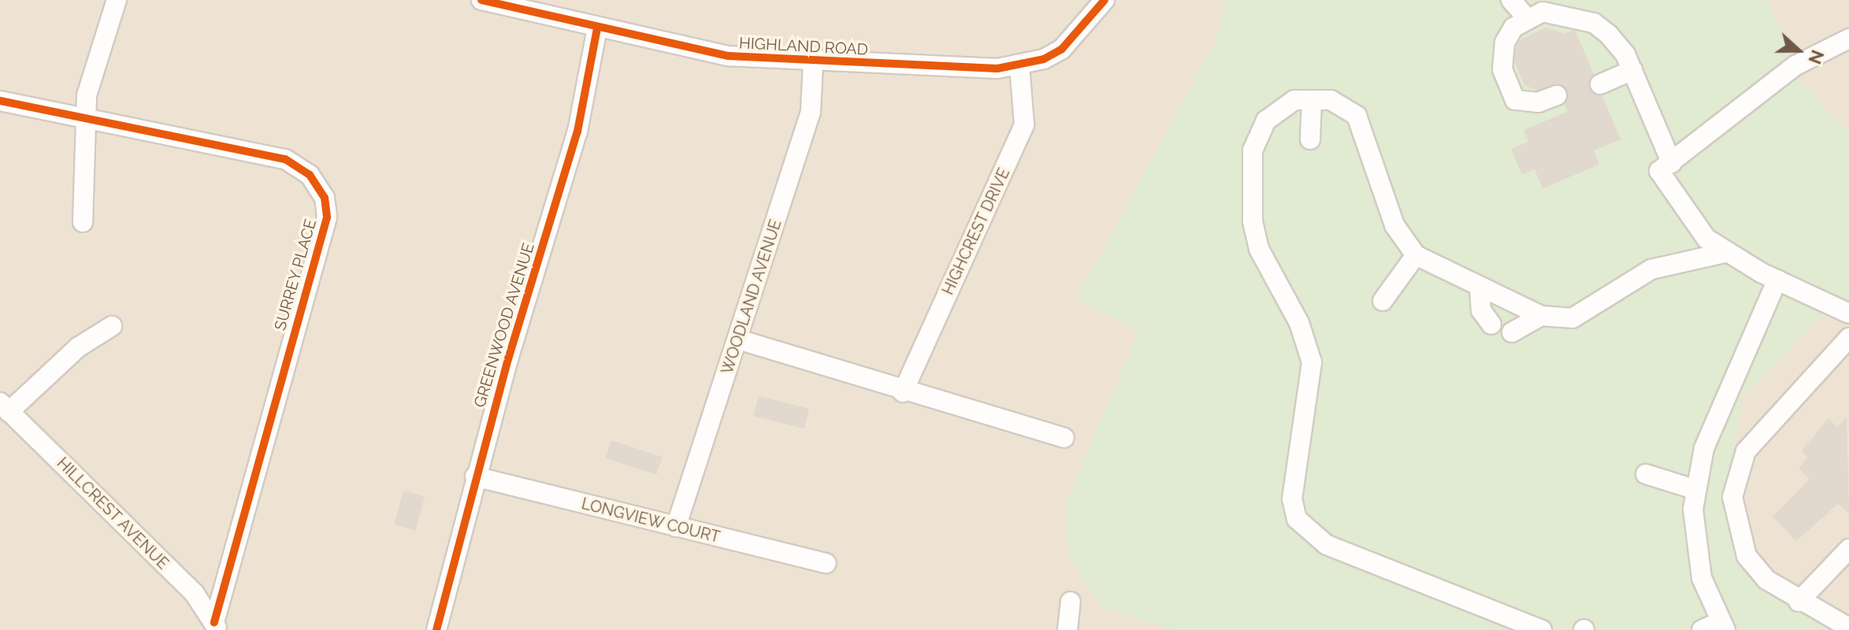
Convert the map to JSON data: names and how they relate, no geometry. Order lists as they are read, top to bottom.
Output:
{
  "streets": {
    "street": [
      "HIGHLAND ROAD",
      "HIGHCREST DRIVE",
      "SURREY PLACE",
      "WOODLAND AVENUE",
      "GREENWOOD AVENUE",
      "HILLCREST AVENUE",
      "LONGVIEW COURT"
    ]
  },
  "crossings": [
    ["HIGHLAND ROAD", "HIGHCREST DRIVE"],
    ["HIGHLAND ROAD", "WOODLAND AVENUE"],
    ["HIGHLAND ROAD", "GREENWOOD AVENUE"],
    ["SURREY PLACE", "HILLCREST AVENUE"],
    ["WOODLAND AVENUE", "LONGVIEW COURT"],
    ["GREENWOOD AVENUE", "LONGVIEW COURT"]
  ],
  "north": "right"
}
